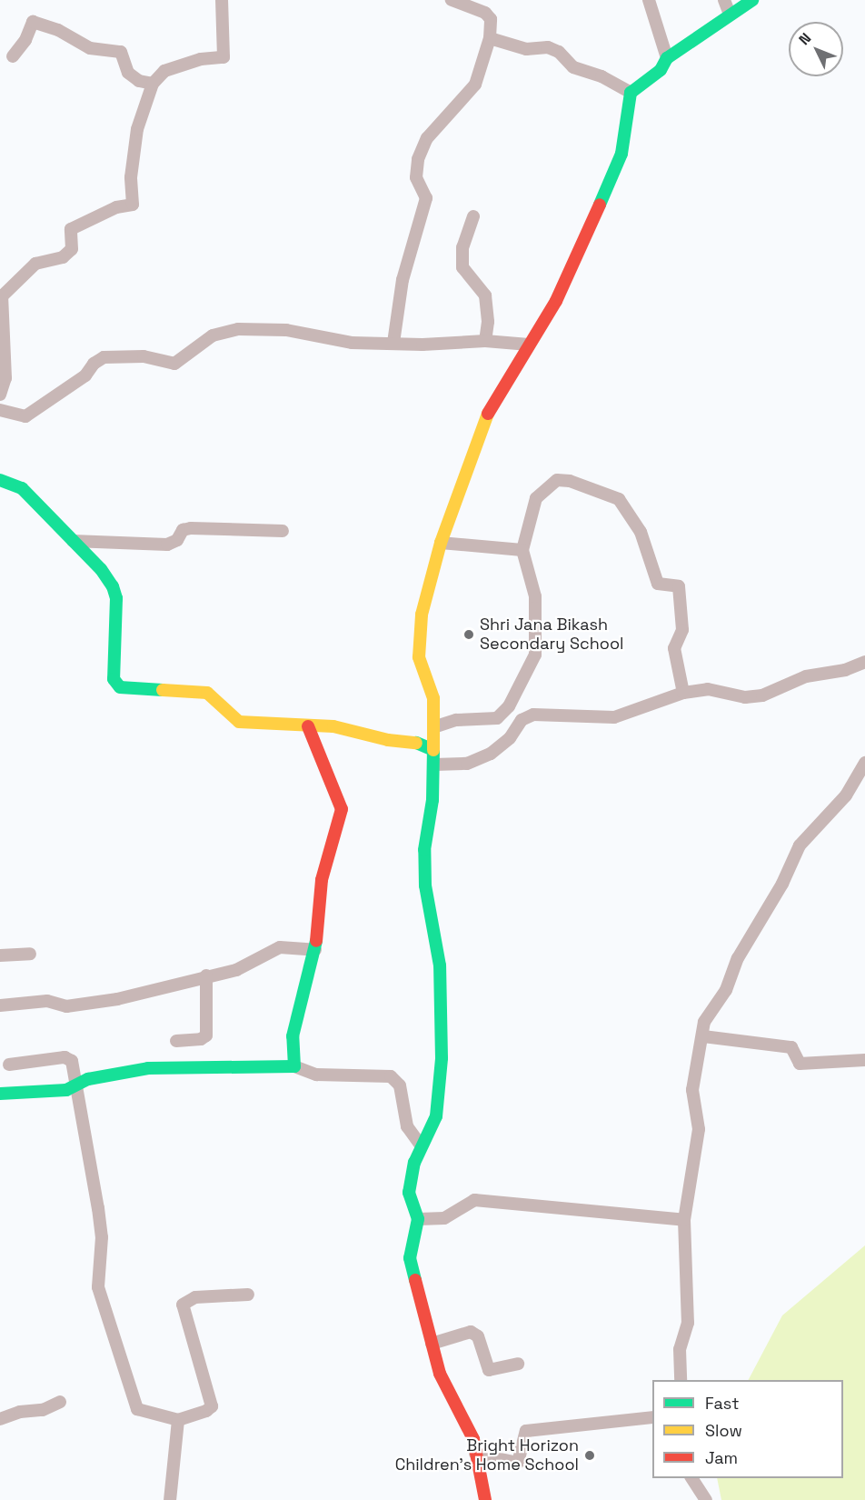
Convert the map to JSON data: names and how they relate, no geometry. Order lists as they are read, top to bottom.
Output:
{
  "places": ["Shri Jana Bikash Secondary School", "Bright Horizon Children's Home School"],
  "legend": ["Fast", "Slow", "Jam"],
  "north": "top left"
}
